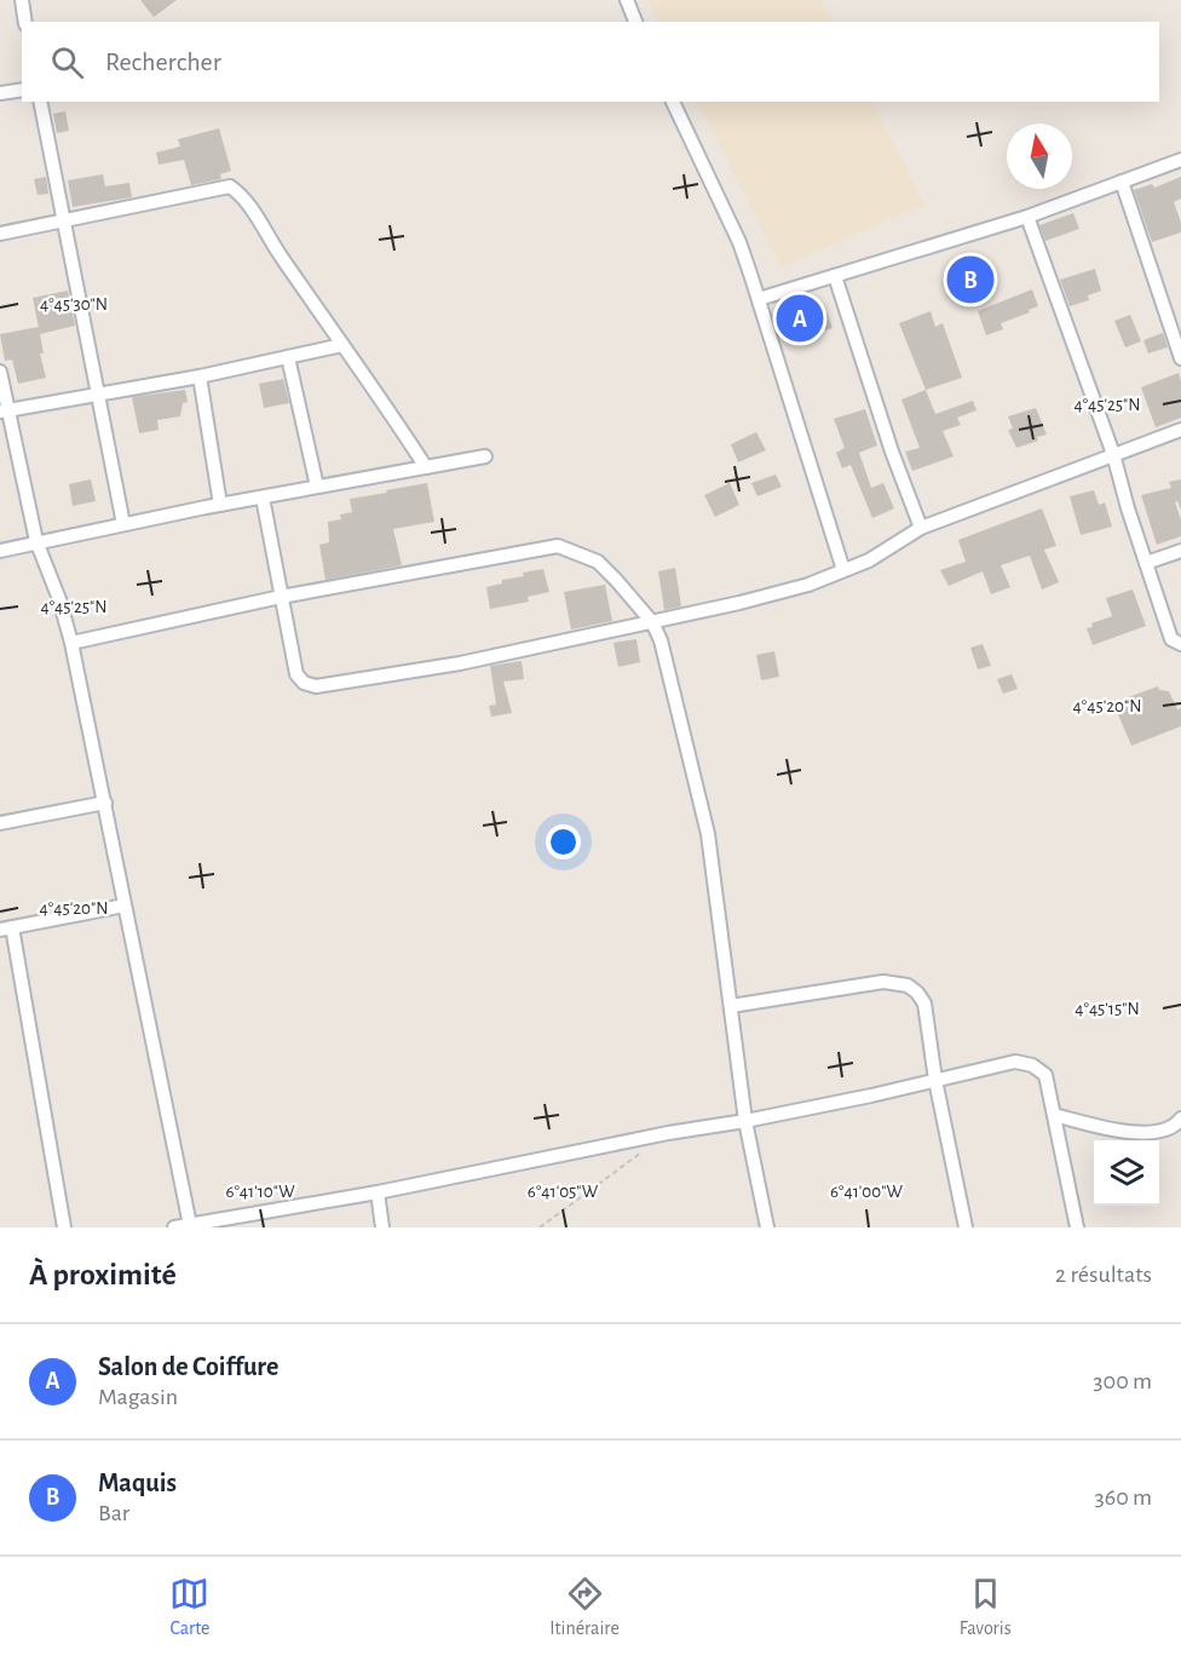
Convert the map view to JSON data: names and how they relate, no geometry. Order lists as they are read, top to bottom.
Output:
{
  "north": "top",
  "page": {
    "search": "Rechercher",
    "pins": ["B", "A"],
    "heading": ["À proximité", "2 résultats"],
    "list": [
      {
        "mark": "A",
        "name": "Salon de Coiffure",
        "note": "Magasin",
        "value": "300 m"
      },
      {
        "mark": "B",
        "name": "Maquis",
        "note": "Bar",
        "value": "360 m"
      }
    ],
    "nav": ["Carte", "Itinéraire", "Favoris"]
  },
  "coordinates": [
    "4°45'30\"N",
    "4°45'25\"N",
    "4°45'20\"N",
    "4°45'15\"N",
    "6°41'10\"W",
    "6°41'05\"W",
    "6°41'00\"W"
  ]
}
